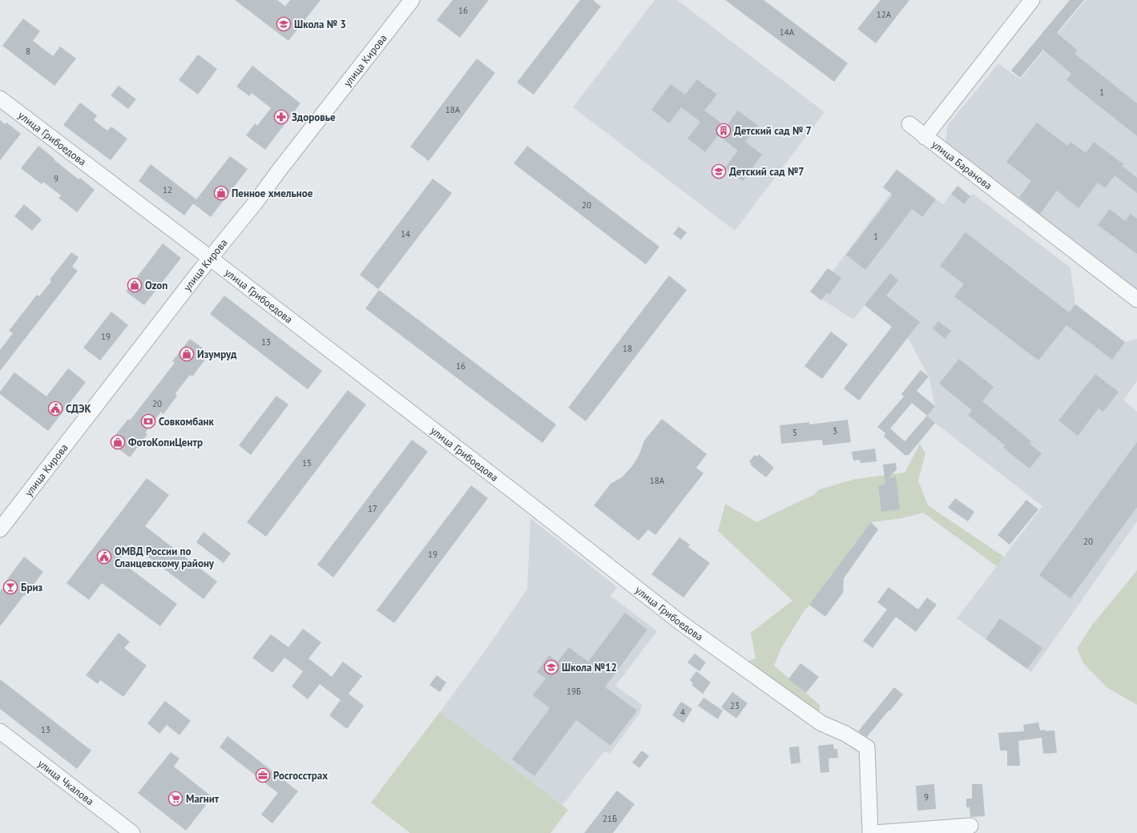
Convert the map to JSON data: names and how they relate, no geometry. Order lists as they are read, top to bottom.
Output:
{
  "streets": {
    "street": [
      "улица Кирова",
      "улица Грибоедова",
      "улица Баранова",
      "улица Чкалова"
    ]
  },
  "crossings": [
    ["улица Кирова", "улица Грибоедова"]
  ],
  "places": {
    "school or university": ["Школа № 3", "Детский сад №7", "Школа №12"],
    "pharmacy": ["Здоровье"],
    "building": ["Детский сад № 7"],
    "shop": [
      "Пенное хмельное",
      "Ozon",
      "Изумруд",
      "ФотоКопиЦентр"
    ],
    "public building": ["СДЭК", "ОМВД России по Сланцевскому району"],
    "bank": ["Совкомбанк"],
    "bar": ["Бриз"],
    "office": ["Росгосстрах"],
    "supermarket": ["Магнит"]
  },
  "house_numbers": [
    "16",
    "12А",
    "14А",
    "8",
    "1",
    "18А",
    "9",
    "12",
    "20",
    "14",
    "1",
    "19",
    "13",
    "18",
    "16",
    "20",
    "3",
    "5",
    "15",
    "18А",
    "17",
    "20",
    "19",
    "19Б",
    "23",
    "4",
    "13",
    "9",
    "21Б"
  ]
}
